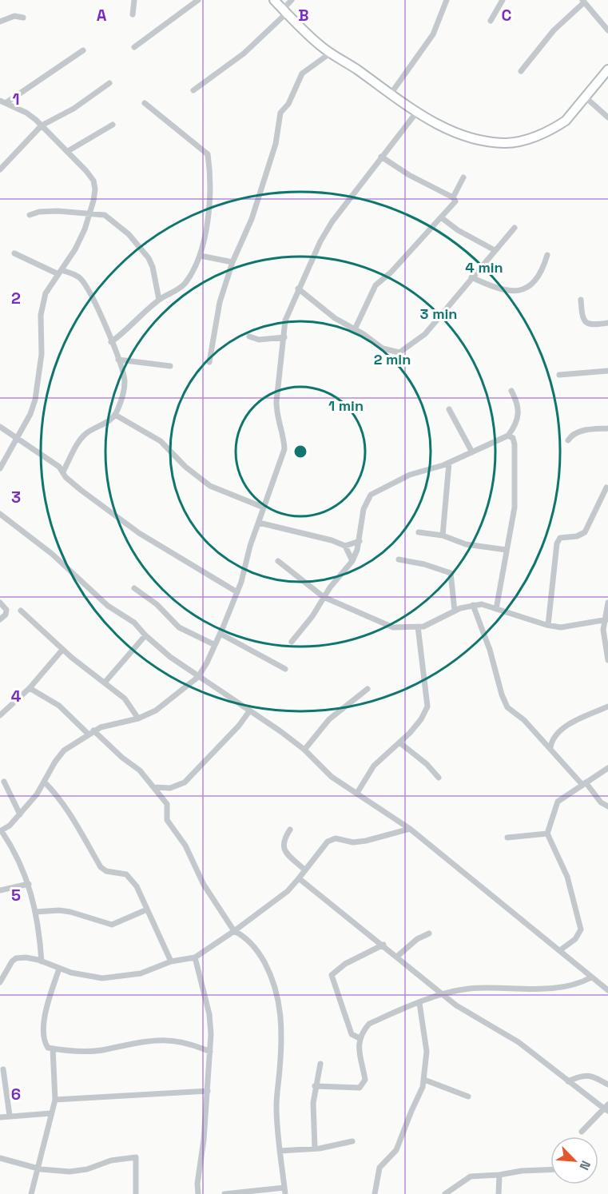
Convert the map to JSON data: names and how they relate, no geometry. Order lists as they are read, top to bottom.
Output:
{
  "north": "bottom right",
  "grid": {
    "columns": ["A", "B", "C"],
    "rows": [
      "1",
      "2",
      "3",
      "4",
      "5",
      "6"
    ]
  },
  "rings": [
    "4 min",
    "3 min",
    "2 min",
    "1 min"
  ]
}
